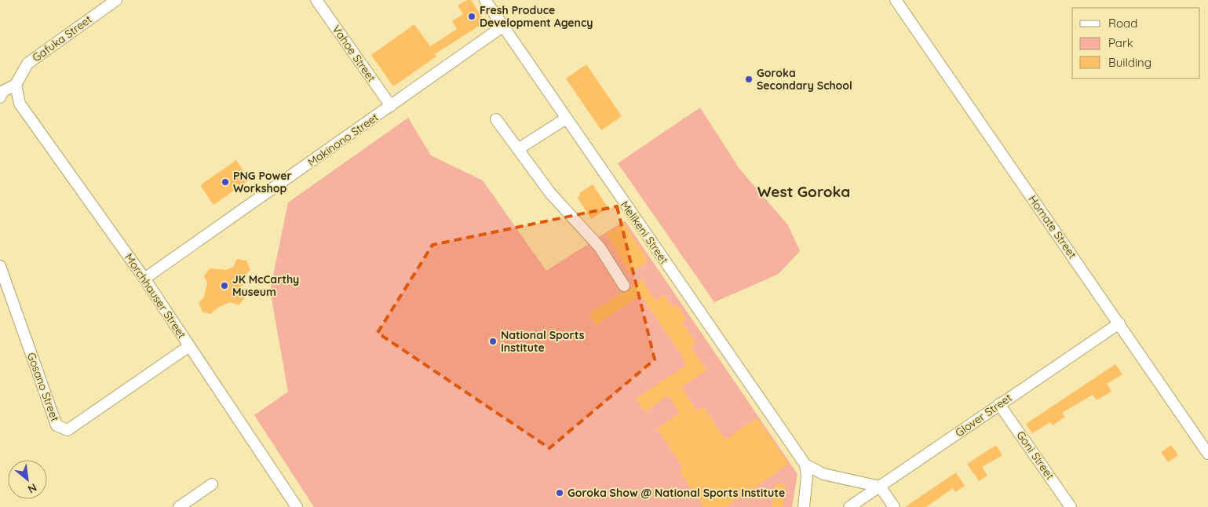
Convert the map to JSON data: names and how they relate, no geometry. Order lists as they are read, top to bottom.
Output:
{
  "streets": {
    "street": [
      "Gafuka Street",
      "Vahoe Street",
      "Makinono Street",
      "Homate Street",
      "Melikeni Street",
      "Morchhauser Street",
      "Gosano Street",
      "Glover Street",
      "Goni Street"
    ]
  },
  "crossings": [
    ["Gafuka Street", "Morchhauser Street"],
    ["Vahoe Street", "Makinono Street"],
    ["Makinono Street", "Melikeni Street"],
    ["Makinono Street", "Morchhauser Street"],
    ["Homate Street", "Glover Street"],
    ["Melikeni Street", "Glover Street"],
    ["Morchhauser Street", "Gosano Street"],
    ["Glover Street", "Goni Street"]
  ],
  "districts": ["West Goroka"],
  "places": [
    "Fresh Produce Development Agency",
    "Goroka Secondary School",
    "PNG Power Workshop",
    "JK McCarthy Museum",
    "National Sports Institute",
    "Goroka Show @ National Sports Institute"
  ],
  "legend": ["Road", "Park", "Building"],
  "north": "bottom right"
}
